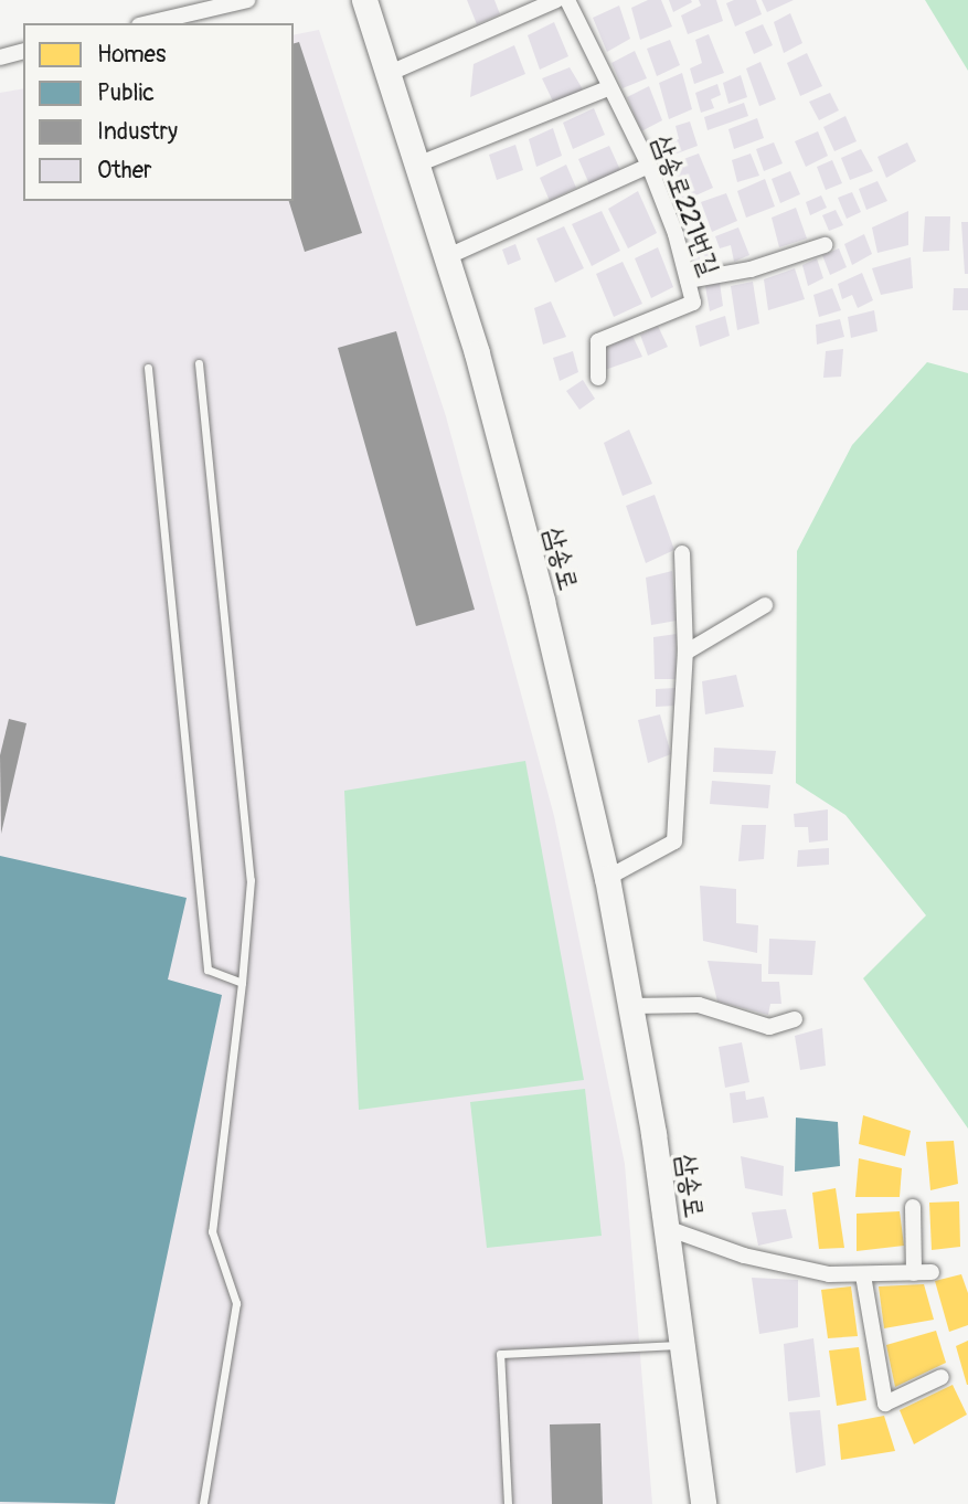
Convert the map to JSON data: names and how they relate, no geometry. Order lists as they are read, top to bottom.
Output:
{
  "streets": {
    "main road": ["삼송로"],
    "street": ["삼송로221번길"]
  },
  "legend": [
    "Homes",
    "Public",
    "Industry",
    "Other"
  ]
}
